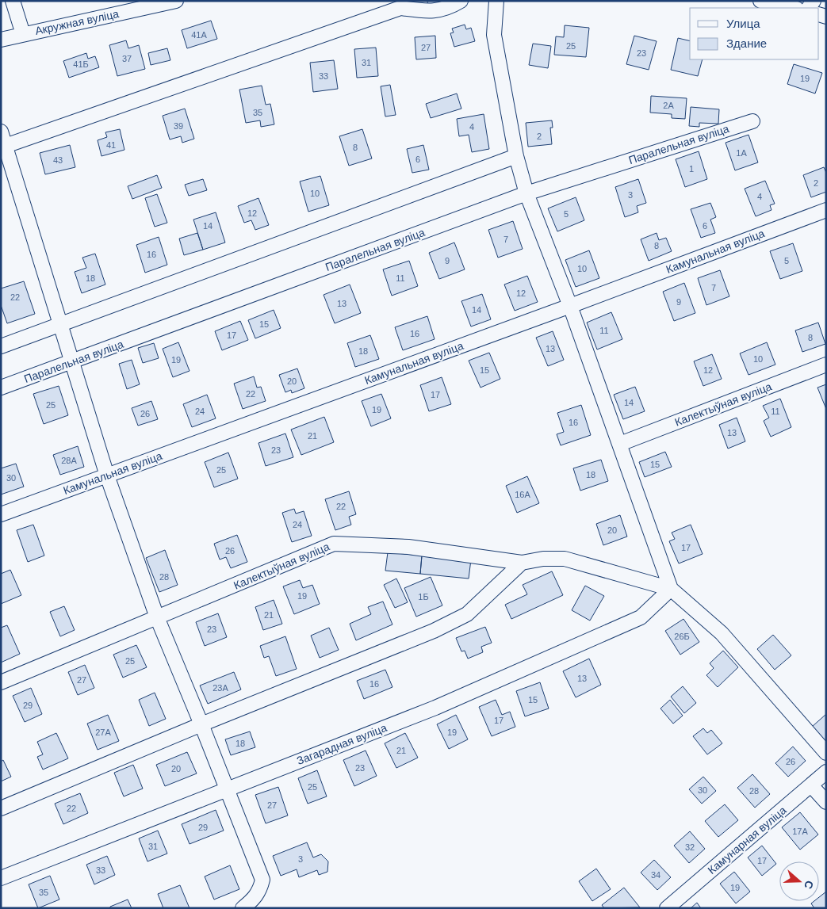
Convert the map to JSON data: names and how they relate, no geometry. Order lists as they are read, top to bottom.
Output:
{
  "streets": {
    "street": [
      "Акружная вуліца",
      "Паралельная вуліца",
      "Камунальная вуліца",
      "Калектыўная вуліца",
      "Загарадная вуліца",
      "Камунарная вуліца"
    ]
  },
  "crossings": [
    ["Калектыўная вуліца", "Загарадная вуліца"]
  ],
  "house_numbers": [
    "41А",
    "25",
    "27",
    "23",
    "37",
    "31",
    "41Б",
    "33",
    "19",
    "2А",
    "35",
    "39",
    "4",
    "2",
    "41",
    "8",
    "1А",
    "6",
    "43",
    "1",
    "2",
    "10",
    "3",
    "4",
    "12",
    "5",
    "14",
    "6",
    "7",
    "8",
    "16",
    "9",
    "5",
    "10",
    "18",
    "11",
    "7",
    "12",
    "22",
    "9",
    "13",
    "14",
    "15",
    "11",
    "16",
    "17",
    "8",
    "13",
    "18",
    "10",
    "19",
    "15",
    "12",
    "20",
    "22",
    "17",
    "14",
    "25",
    "19",
    "24",
    "11",
    "26",
    "16",
    "13",
    "21",
    "23",
    "28А",
    "15",
    "25",
    "18",
    "30",
    "16А",
    "22",
    "24",
    "20",
    "17",
    "26",
    "28",
    "19",
    "1Б",
    "21",
    "23",
    "26Б",
    "25",
    "13",
    "27",
    "16",
    "23А",
    "15",
    "29",
    "17",
    "27А",
    "19",
    "18",
    "21",
    "26",
    "23",
    "20",
    "25",
    "30",
    "28",
    "27",
    "22",
    "29",
    "17А",
    "31",
    "32",
    "3",
    "17",
    "33",
    "34",
    "19",
    "35"
  ],
  "legend": ["Улица", "Здание"],
  "north": "right"
}
